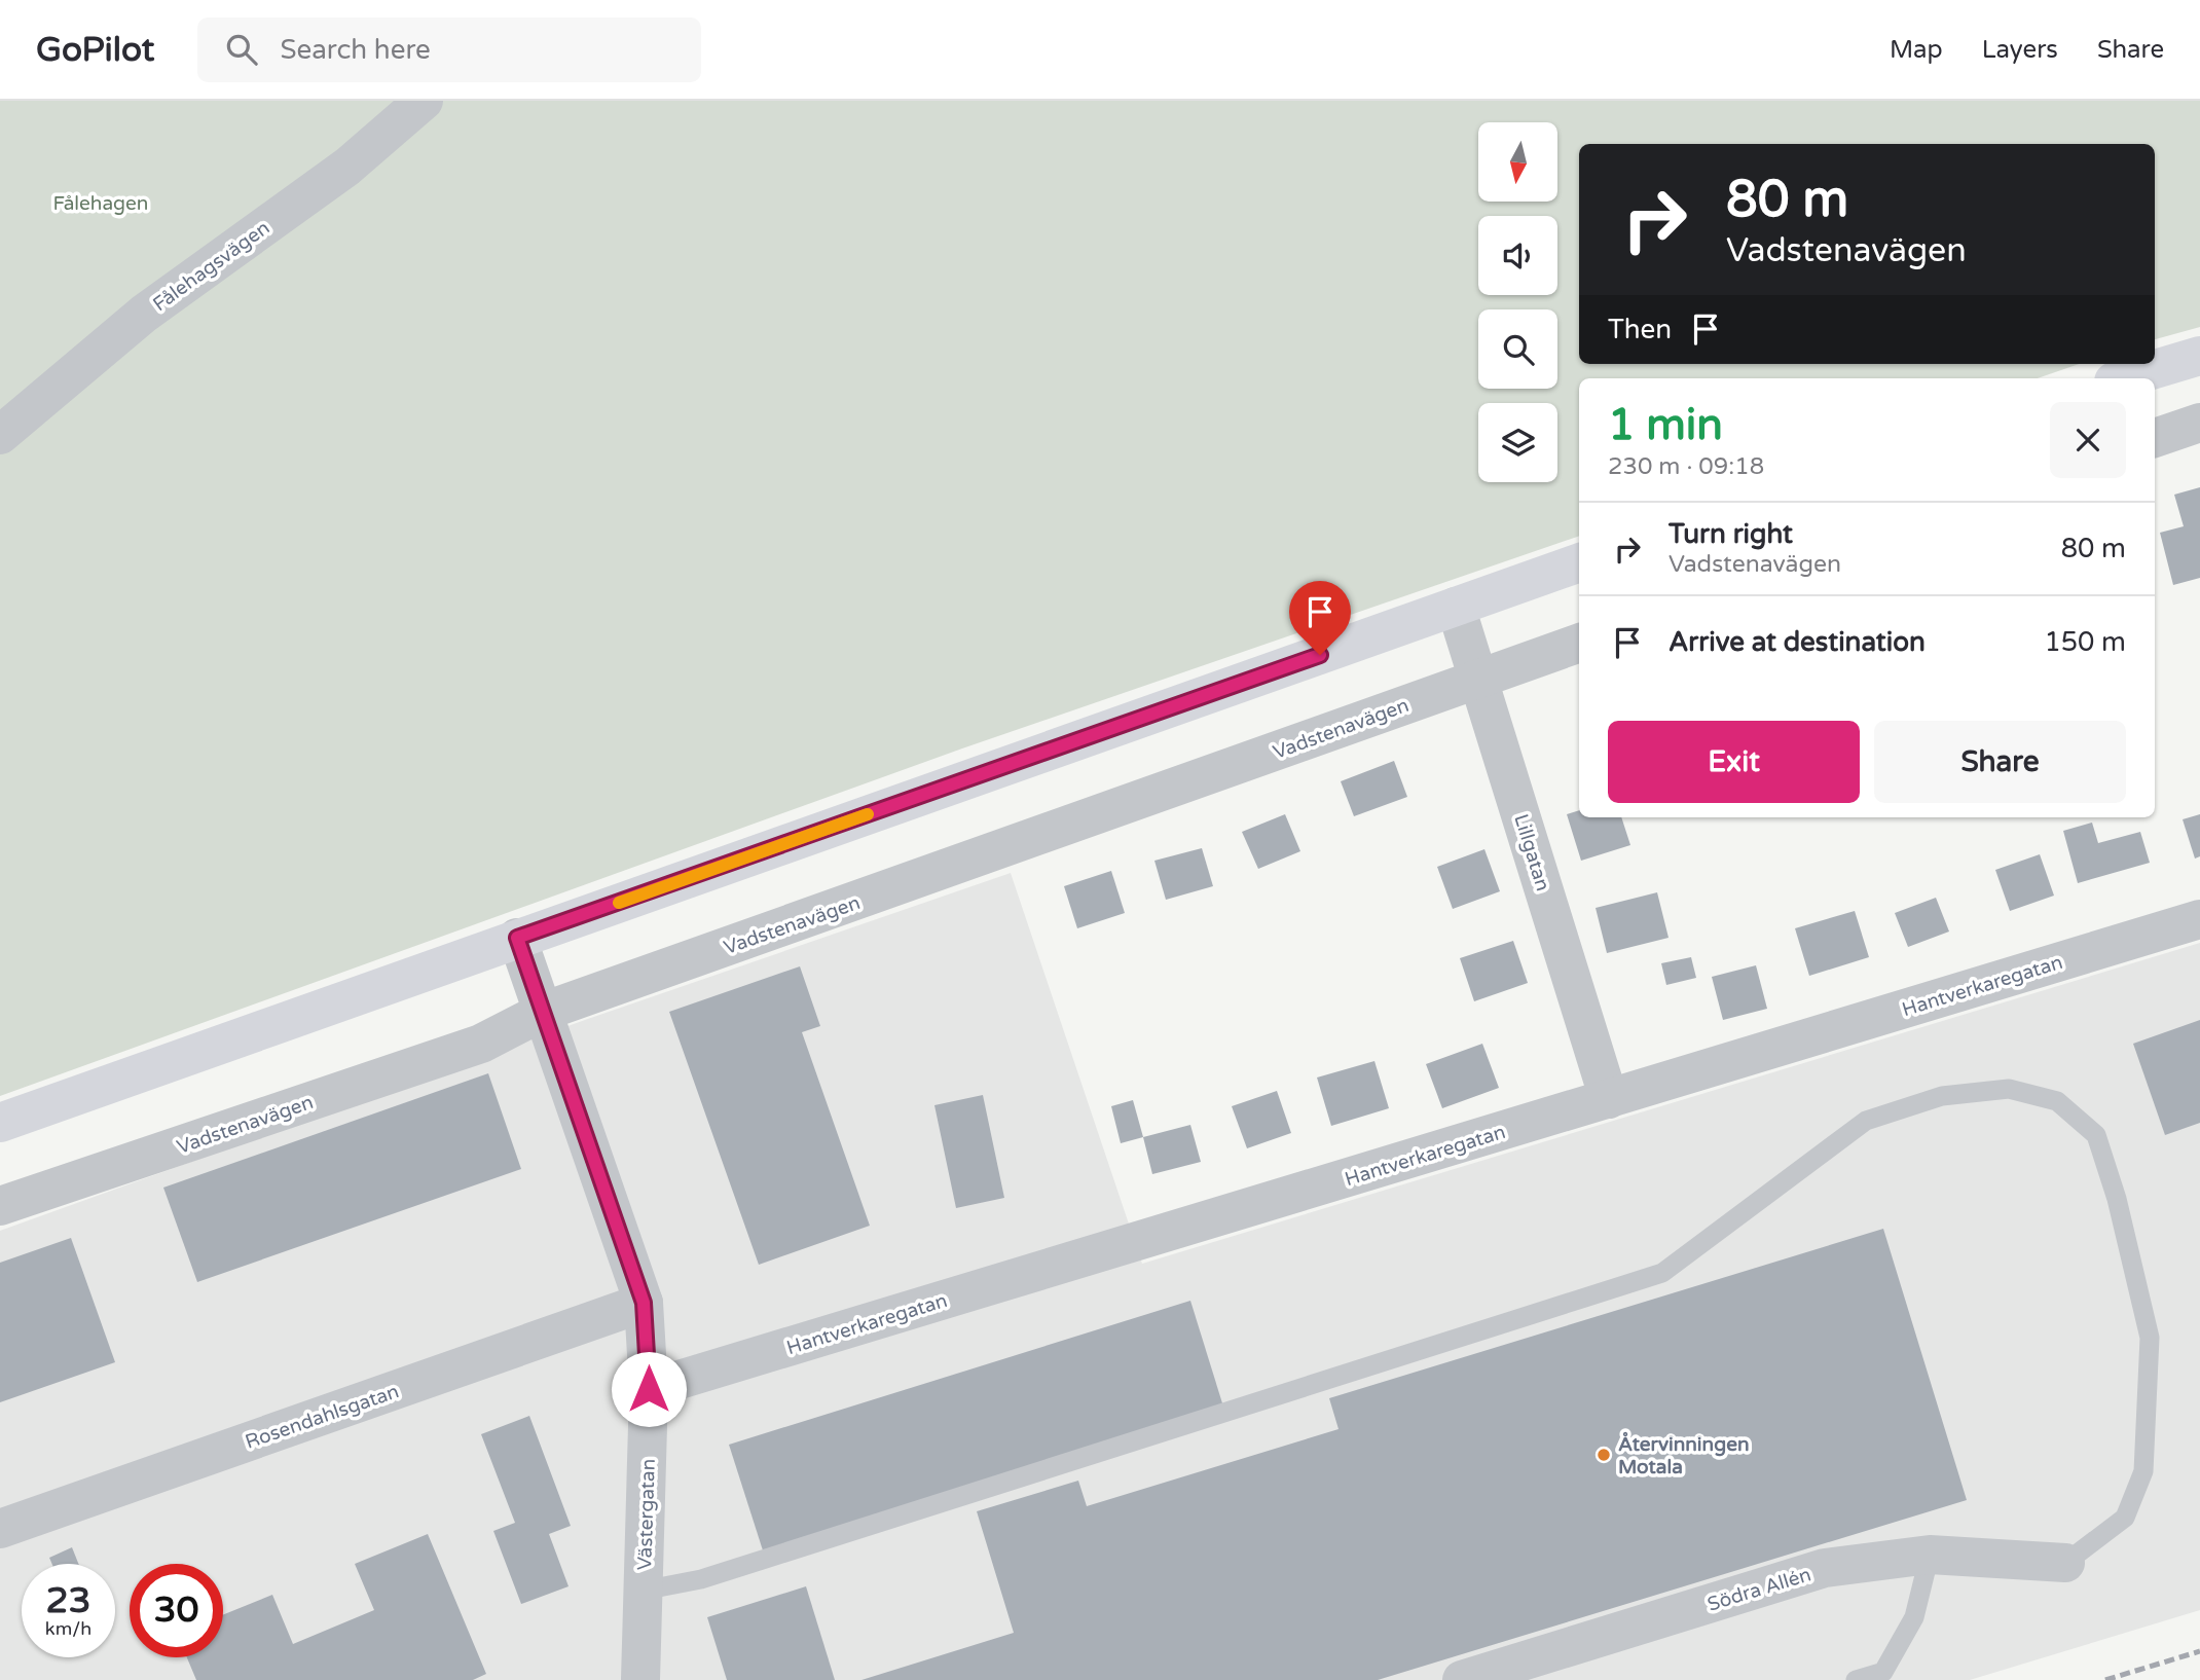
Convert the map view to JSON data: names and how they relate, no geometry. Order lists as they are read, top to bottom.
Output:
{
  "streets": {
    "street": [
      "Fålehagsvägen",
      "Vadstenavägen",
      "Lillgatan",
      "Hantverkaregatan",
      "Rosendahlsgatan",
      "Västergatan",
      "Södra Allén"
    ]
  },
  "crossings": [
    ["Vadstenavägen", "Lillgatan"],
    ["Vadstenavägen", "Västergatan"],
    ["Lillgatan", "Hantverkaregatan"],
    ["Hantverkaregatan", "Västergatan"],
    ["Rosendahlsgatan", "Västergatan"]
  ],
  "parks": ["Fålehagen"],
  "places": ["Återvinningen Motala"],
  "north": "bottom",
  "page": {
    "header": "GoPilot",
    "search": "Search here",
    "nav": ["Map", "Layers", "Share"],
    "turn": ["80 m", "Vadstenavägen"],
    "then": "Then",
    "heading": ["1 min", "230 m · 09:18"],
    "list": [
      {
        "name": "Turn right",
        "note": "Vadstenavägen",
        "value": "80 m"
      },
      {
        "name": "Arrive at destination",
        "value": "150 m"
      }
    ],
    "buttons": ["Exit", "Share"],
    "speed": "23 km/h",
    "limit": "30"
  }
}
